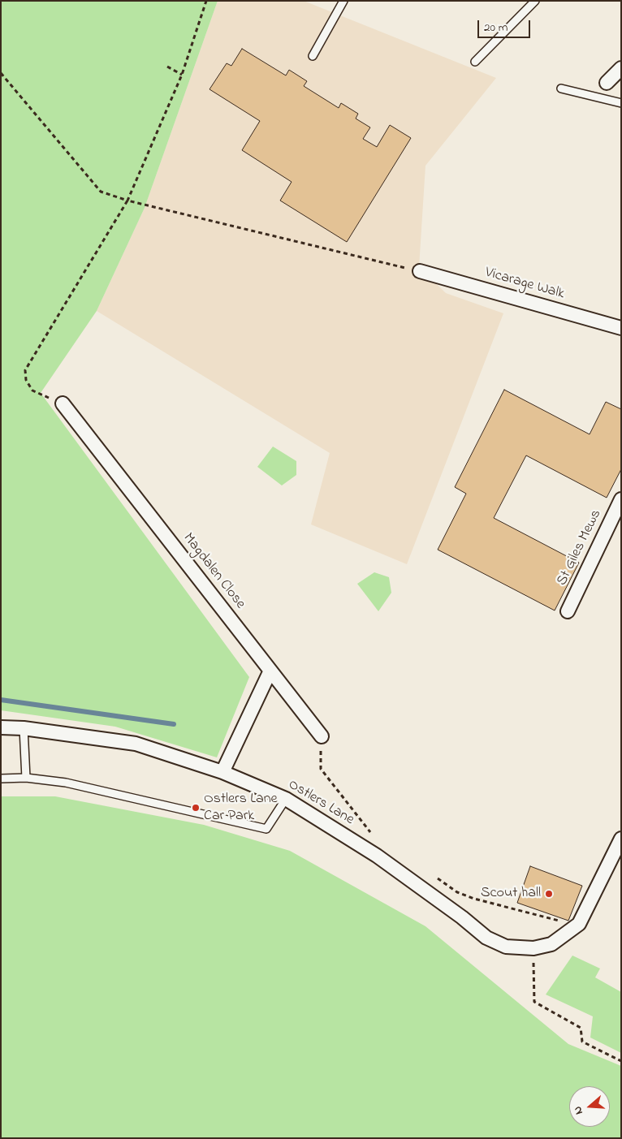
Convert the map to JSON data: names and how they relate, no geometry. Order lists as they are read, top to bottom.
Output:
{
  "streets": {
    "street": [
      "Vicarage Walk",
      "St Giles Mews",
      "Magdalen Close",
      "Ostlers Lane"
    ]
  },
  "places": ["Ostlers Lane Car Park", "Scout hall"],
  "scale_bar": "20 m",
  "north": "left"
}
